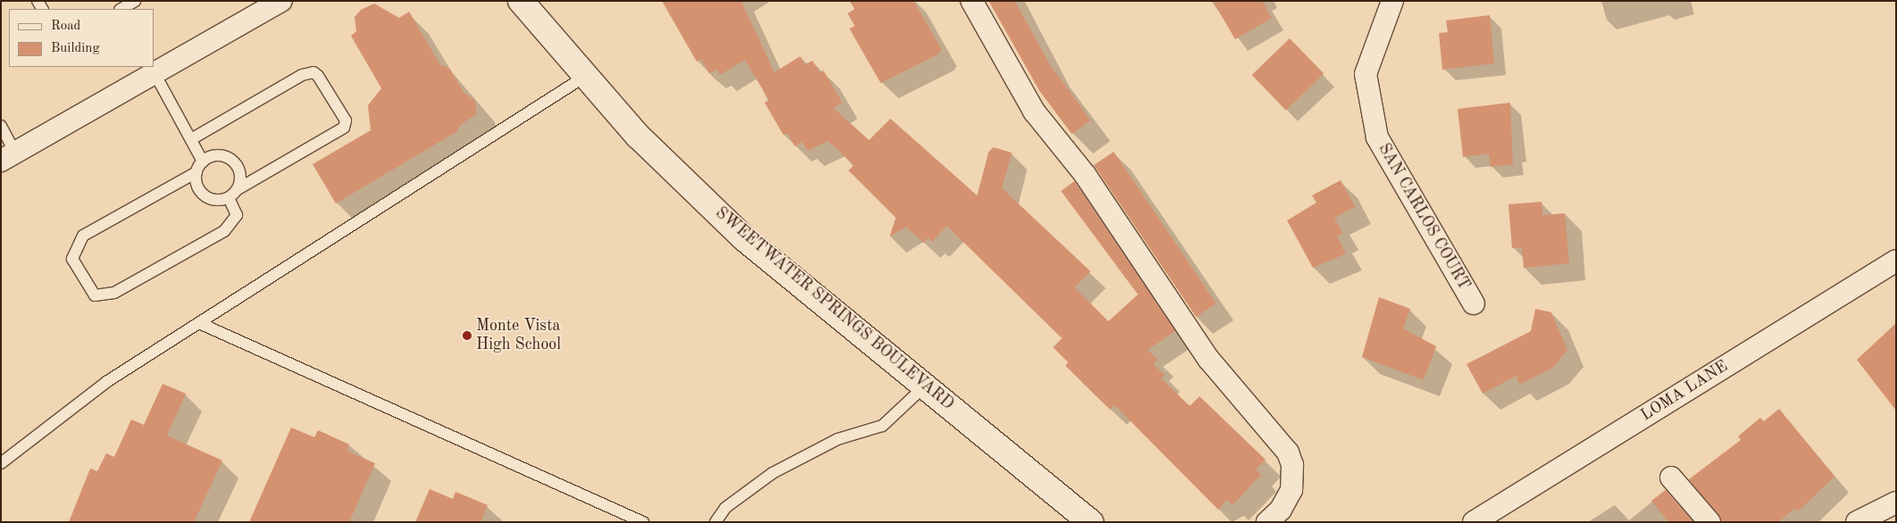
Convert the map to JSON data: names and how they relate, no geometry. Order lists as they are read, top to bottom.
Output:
{
  "streets": {
    "main road": ["SWEETWATER SPRINGS BOULEVARD"],
    "street": ["SAN CARLOS COURT", "LOMA LANE"]
  },
  "places": ["Monte Vista High School"],
  "legend": ["Road", "Building"]
}
